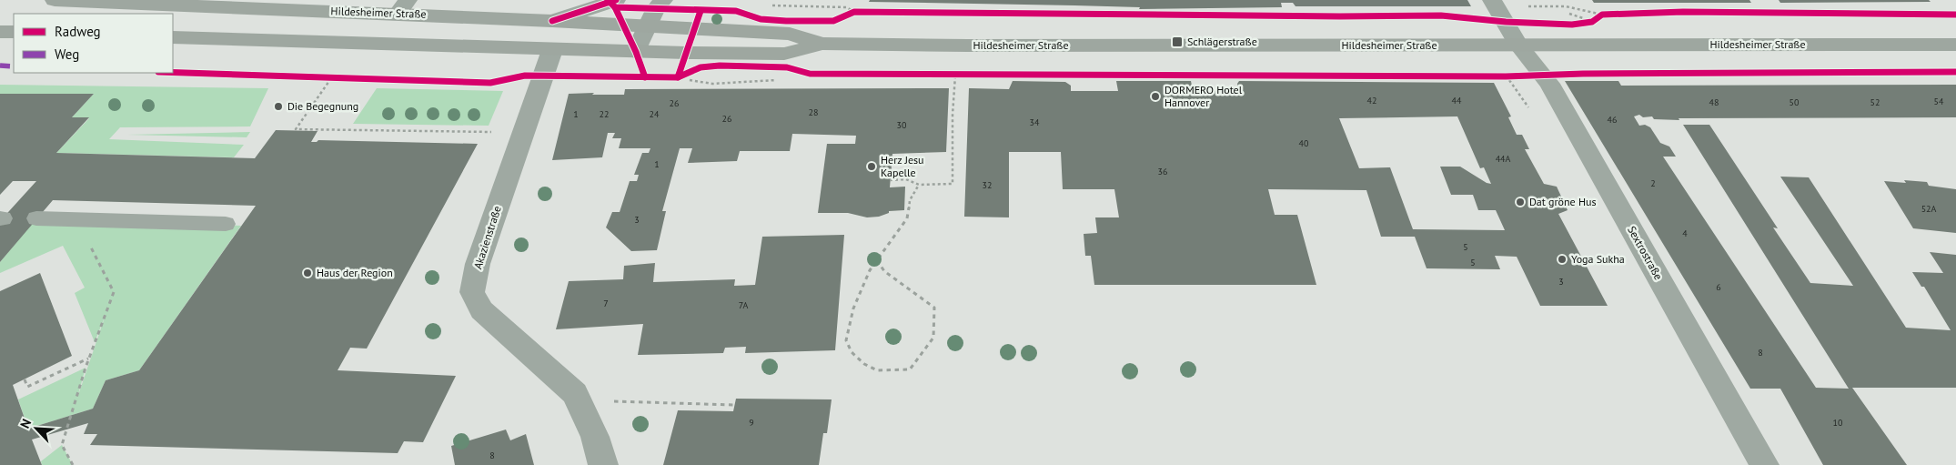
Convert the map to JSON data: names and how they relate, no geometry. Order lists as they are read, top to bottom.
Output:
{
  "streets": {
    "main road": ["Hildesheimer Straße"],
    "street": ["Akazienstraße", "Sextrostraße"]
  },
  "crossings": [
    ["Hildesheimer Straße", "Akazienstraße"],
    ["Hildesheimer Straße", "Sextrostraße"]
  ],
  "places": {
    "transit": ["Schlägerstraße"],
    "other": [
      "DORMERO Hotel Hannover",
      "Die Begegnung",
      "Herz Jesu Kapelle",
      "Dat gröne Hus",
      "Yoga Sukha",
      "Haus der Region"
    ]
  },
  "house_numbers": [
    "42",
    "44",
    "54",
    "48",
    "50",
    "52",
    "26",
    "28",
    "1",
    "22",
    "24",
    "26",
    "46",
    "34",
    "30",
    "40",
    "44A",
    "1",
    "36",
    "2",
    "32",
    "52A",
    "3",
    "4",
    "5",
    "5",
    "3",
    "6",
    "7",
    "7A",
    "8",
    "9",
    "10",
    "8"
  ],
  "legend": ["Radweg", "Weg"],
  "north": "top left"
}
